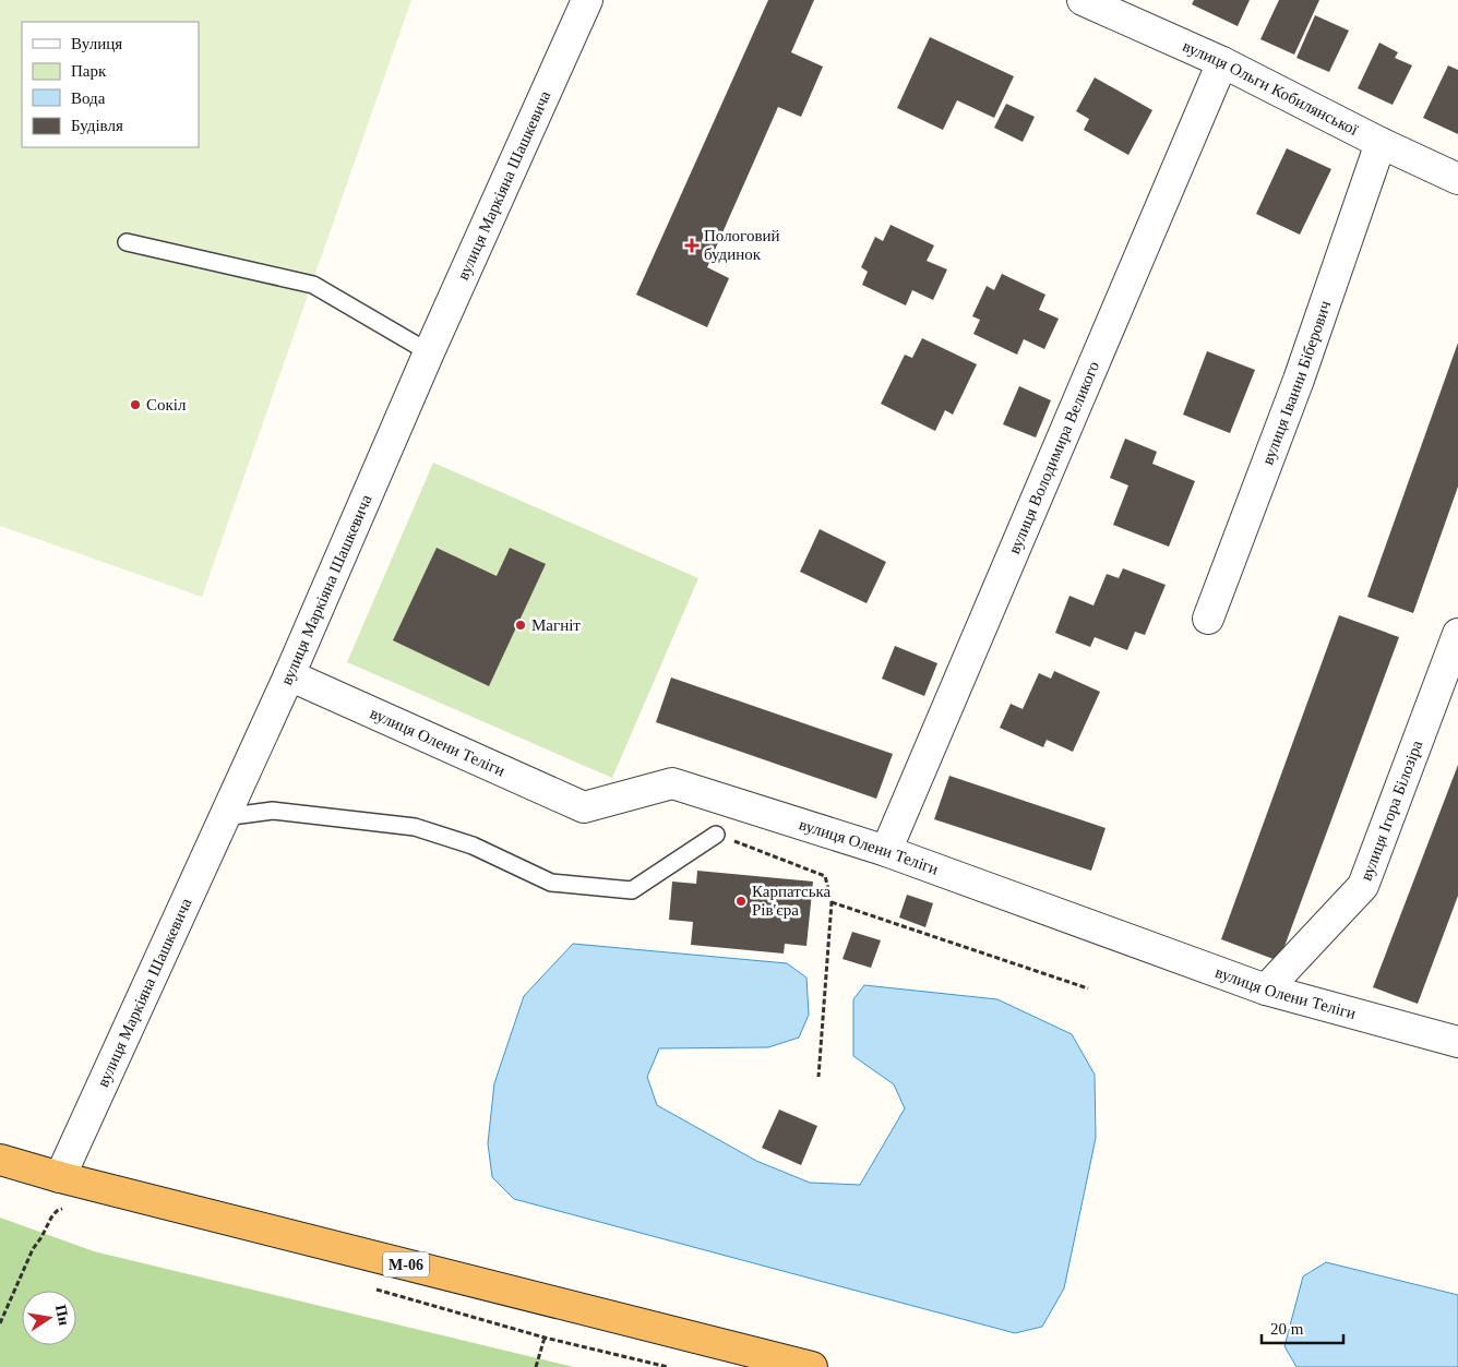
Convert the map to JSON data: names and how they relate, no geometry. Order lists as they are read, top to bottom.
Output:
{
  "streets": {
    "highway": ["М-06"],
    "street": [
      "вулиця Ольги Кобилянської",
      "вулиця Маркіяна Шашкевича",
      "вулиця Іванни Біберович",
      "вулиця Володимира Великого",
      "вулиця Олени Теліги",
      "вулиця Ігора Білозіра"
    ]
  },
  "crossings": [
    ["вулиця Ольги Кобилянської", "вулиця Іванни Біберович"],
    ["вулиця Ольги Кобилянської", "вулиця Володимира Великого"],
    ["вулиця Маркіяна Шашкевича", "вулиця Олени Теліги"],
    ["вулиця Маркіяна Шашкевича", "М-06"],
    ["вулиця Володимира Великого", "вулиця Олени Теліги"],
    ["вулиця Олени Теліги", "вулиця Ігора Білозіра"]
  ],
  "places": {
    "health": ["Пологовий будинок"],
    "other": ["Сокіл", "Магніт", "Карпатська Рів'єра"]
  },
  "legend": [
    "Вулиця",
    "Парк",
    "Вода",
    "Будівля"
  ],
  "scale_bar": "20 m",
  "north": "right"
}
